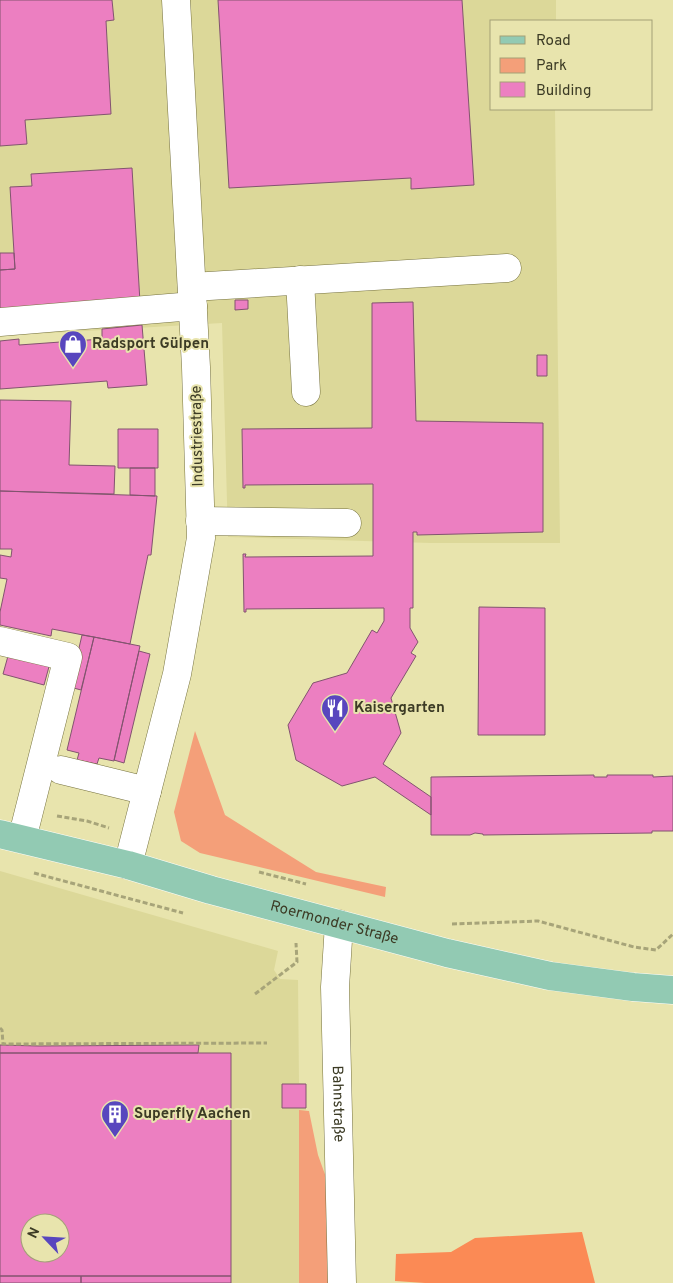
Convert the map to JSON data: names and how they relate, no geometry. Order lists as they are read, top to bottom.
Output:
{
  "streets": {
    "main road": ["Roermonder Straße"],
    "street": ["Industriestraße", "Bahnstraße"]
  },
  "crossings": [
    ["Industriestraße", "Roermonder Straße"],
    ["Roermonder Straße", "Bahnstraße"]
  ],
  "places": {
    "shop": ["Radsport Gülpen"],
    "restaurant": ["Kaisergarten"],
    "building": ["Superfly Aachen"]
  },
  "legend": ["Road", "Park", "Building"],
  "north": "top left"
}
